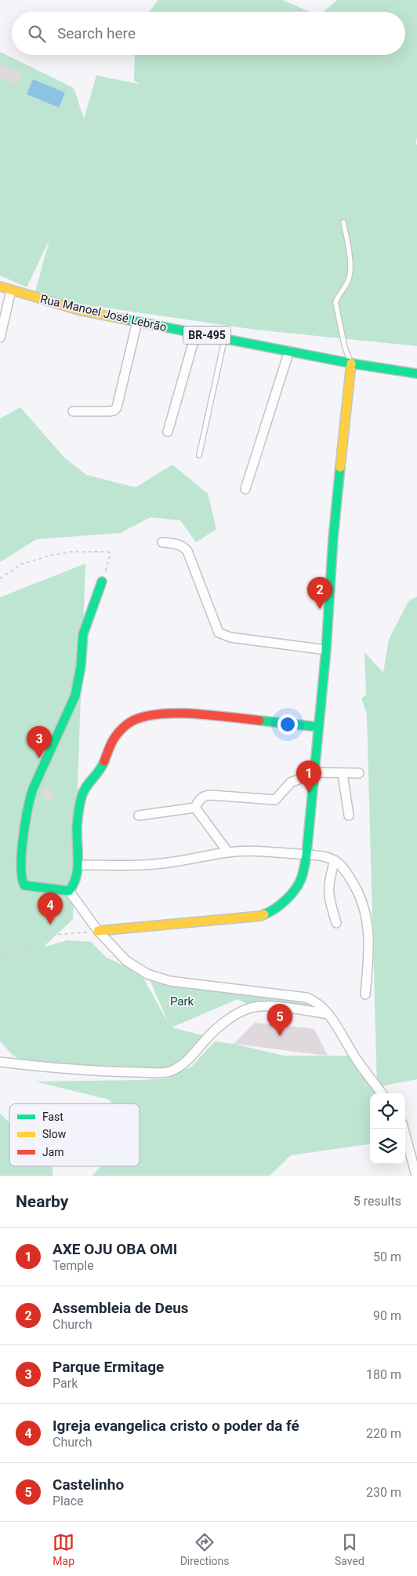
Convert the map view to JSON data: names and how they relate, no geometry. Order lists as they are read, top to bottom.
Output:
{
  "streets": {
    "street": ["Rua Manoel José Lebrão", "BR-495"]
  },
  "parks": ["Park"],
  "legend": ["Fast", "Slow", "Jam"],
  "page": {
    "search": "Search here",
    "pins": [
      "2",
      "3",
      "1",
      "4",
      "5"
    ],
    "heading": ["Nearby", "5 results"],
    "list": [
      {
        "mark": "1",
        "name": "AXE OJU OBA OMI",
        "note": "Temple",
        "value": "50 m"
      },
      {
        "mark": "2",
        "name": "Assembleia de Deus",
        "note": "Church",
        "value": "90 m"
      },
      {
        "mark": "3",
        "name": "Parque Ermitage",
        "note": "Park",
        "value": "180 m"
      },
      {
        "mark": "4",
        "name": "Igreja evangelica cristo o poder da fé",
        "note": "Church",
        "value": "220 m"
      },
      {
        "mark": "5",
        "name": "Castelinho",
        "note": "Place",
        "value": "230 m"
      }
    ],
    "nav": ["Map", "Directions", "Saved"]
  }
}
